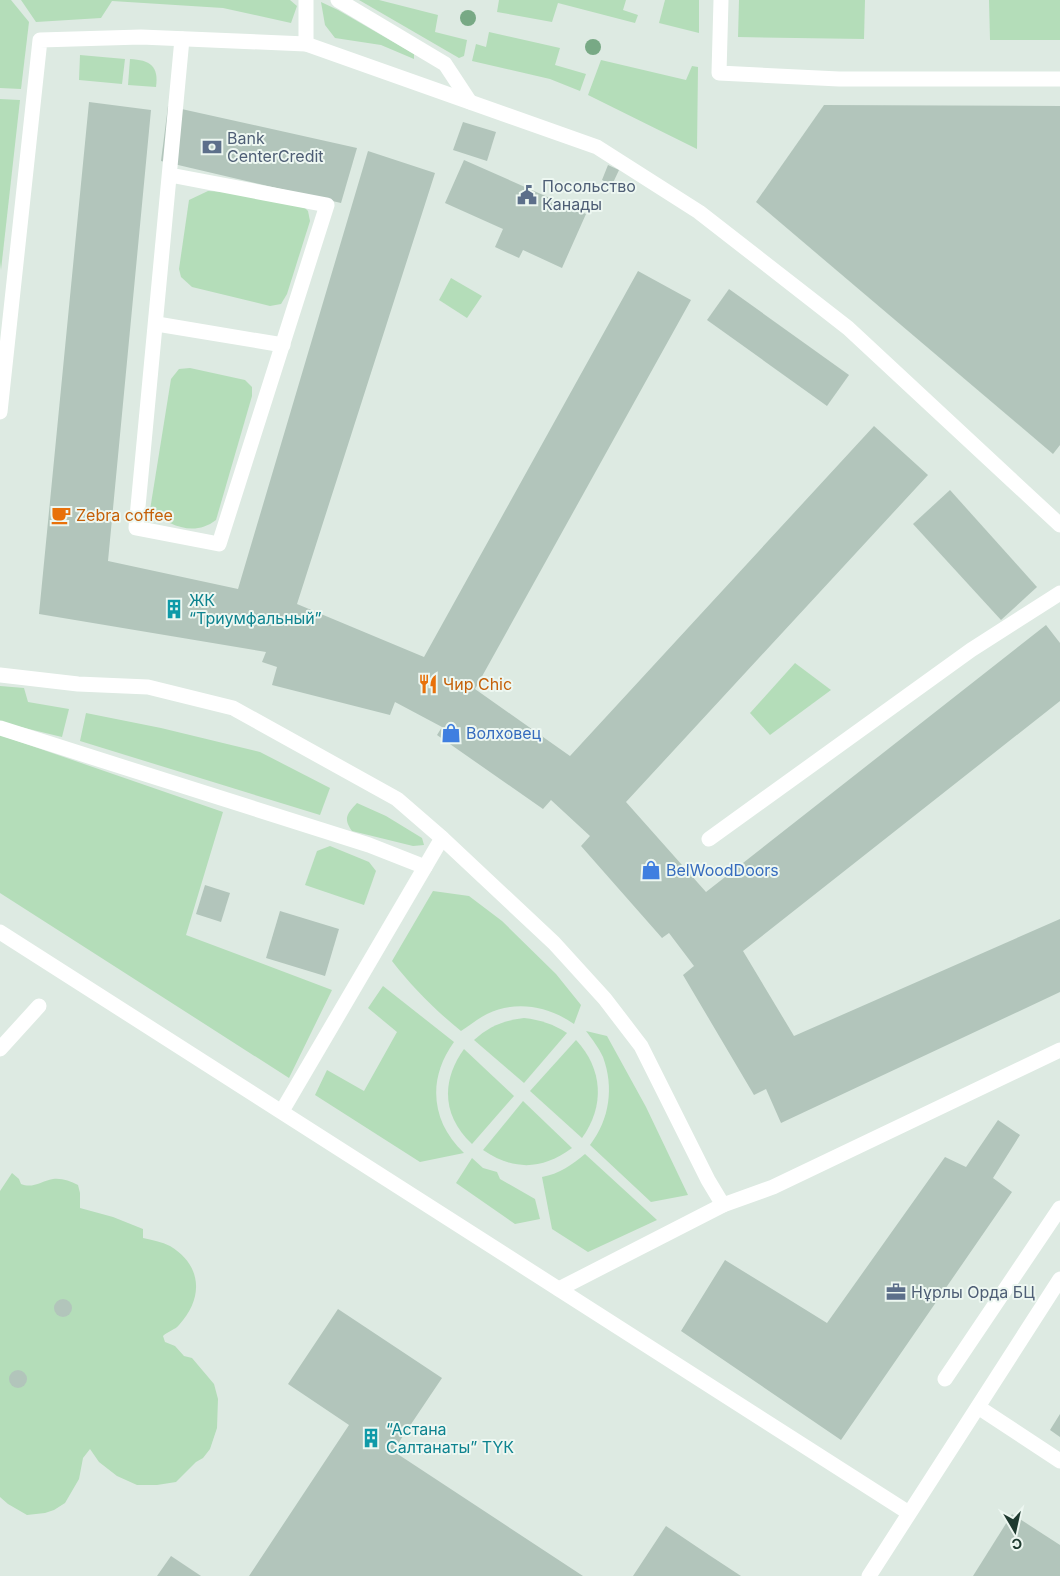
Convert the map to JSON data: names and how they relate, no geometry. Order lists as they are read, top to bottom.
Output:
{
  "places": {
    "bank": ["Bank CenterCredit"],
    "public building": ["Посольство Канады"],
    "cafe": ["Zebra coffee"],
    "building": ["ЖК “Триумфальный”", "“Астана Салтанаты” ТҮК"],
    "restaurant": ["Чир Chic"],
    "shop": ["Волховец", "BelWoodDoors"],
    "office": ["Нұрлы Орда БЦ"]
  },
  "north": "bottom"
}
